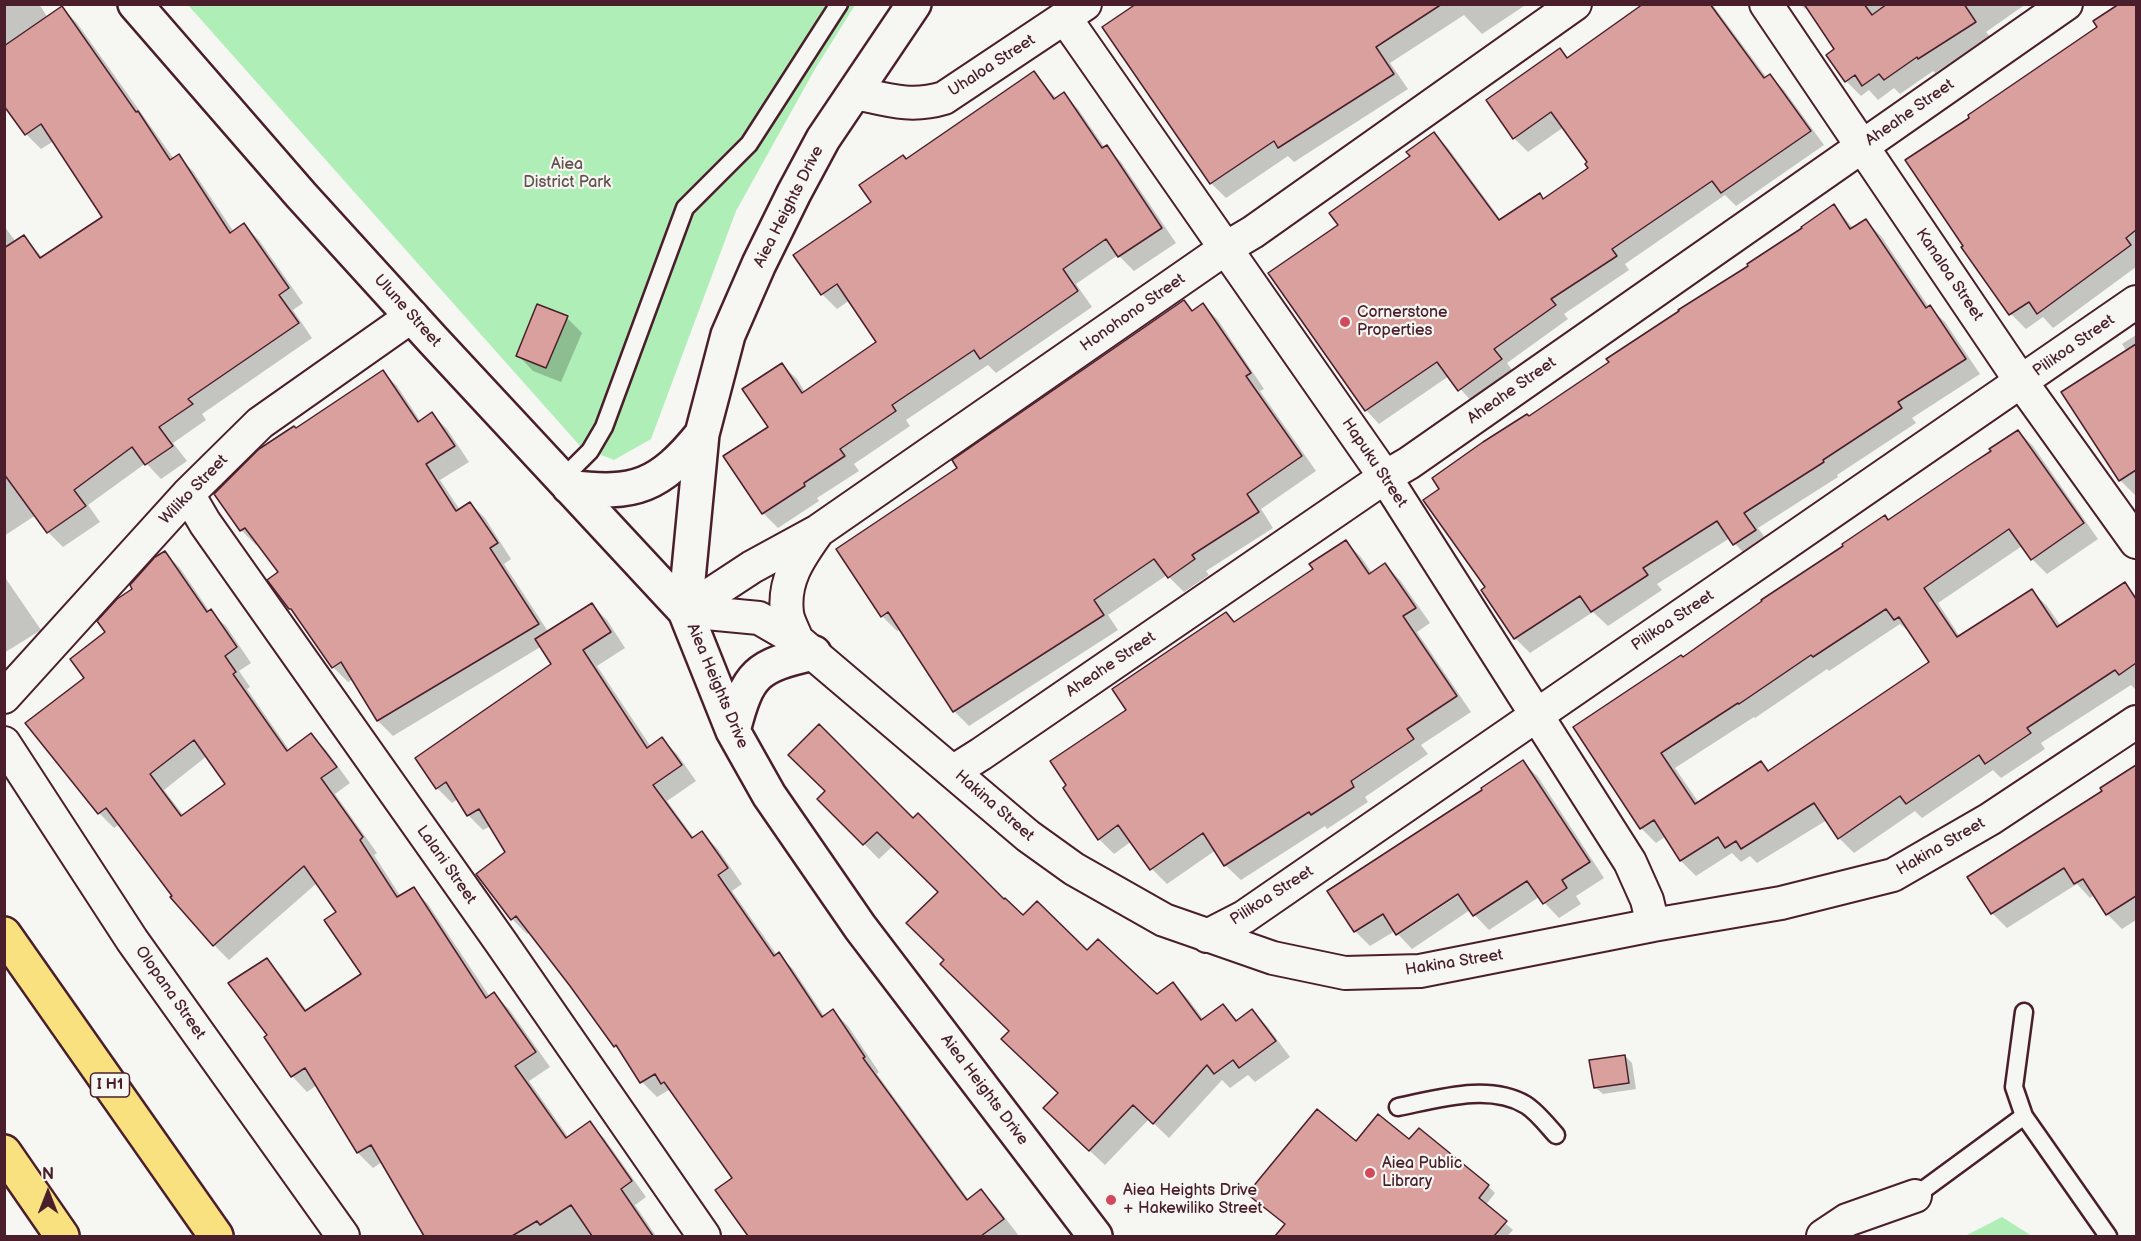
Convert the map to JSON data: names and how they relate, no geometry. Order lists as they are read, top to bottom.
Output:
{
  "streets": {
    "highway": ["I H1"],
    "street": [
      "Uhaloa Street",
      "Aheahe Street",
      "Aiea Heights Drive",
      "Kanaloa Street",
      "Ulune Street",
      "Honohono Street",
      "Pilikoa Street",
      "Hapuku Street",
      "Wiliko Street",
      "Hakina Street",
      "Lalani Street",
      "Olopana Street"
    ]
  },
  "crossings": [
    ["Uhaloa Street", "Aiea Heights Drive"],
    ["Uhaloa Street", "Hapuku Street"],
    ["Aheahe Street", "Kanaloa Street"],
    ["Aheahe Street", "Hapuku Street"],
    ["Aheahe Street", "Hakina Street"],
    ["Aiea Heights Drive", "Ulune Street"],
    ["Aiea Heights Drive", "Honohono Street"],
    ["Aiea Heights Drive", "Hakina Street"],
    ["Kanaloa Street", "Pilikoa Street"],
    ["Ulune Street", "Honohono Street"],
    ["Ulune Street", "Wiliko Street"],
    ["Ulune Street", "Hakina Street"],
    ["Honohono Street", "Hapuku Street"],
    ["Honohono Street", "Hakina Street"],
    ["Pilikoa Street", "Hapuku Street"],
    ["Pilikoa Street", "Hakina Street"],
    ["Hapuku Street", "Hakina Street"],
    ["Wiliko Street", "Lalani Street"]
  ],
  "parks": ["Aiea District Park"],
  "places": ["Cornerstone Properties", "Aiea Public Library", "Aiea Heights Drive + Hakewiliko Street"],
  "north": "top"
}
